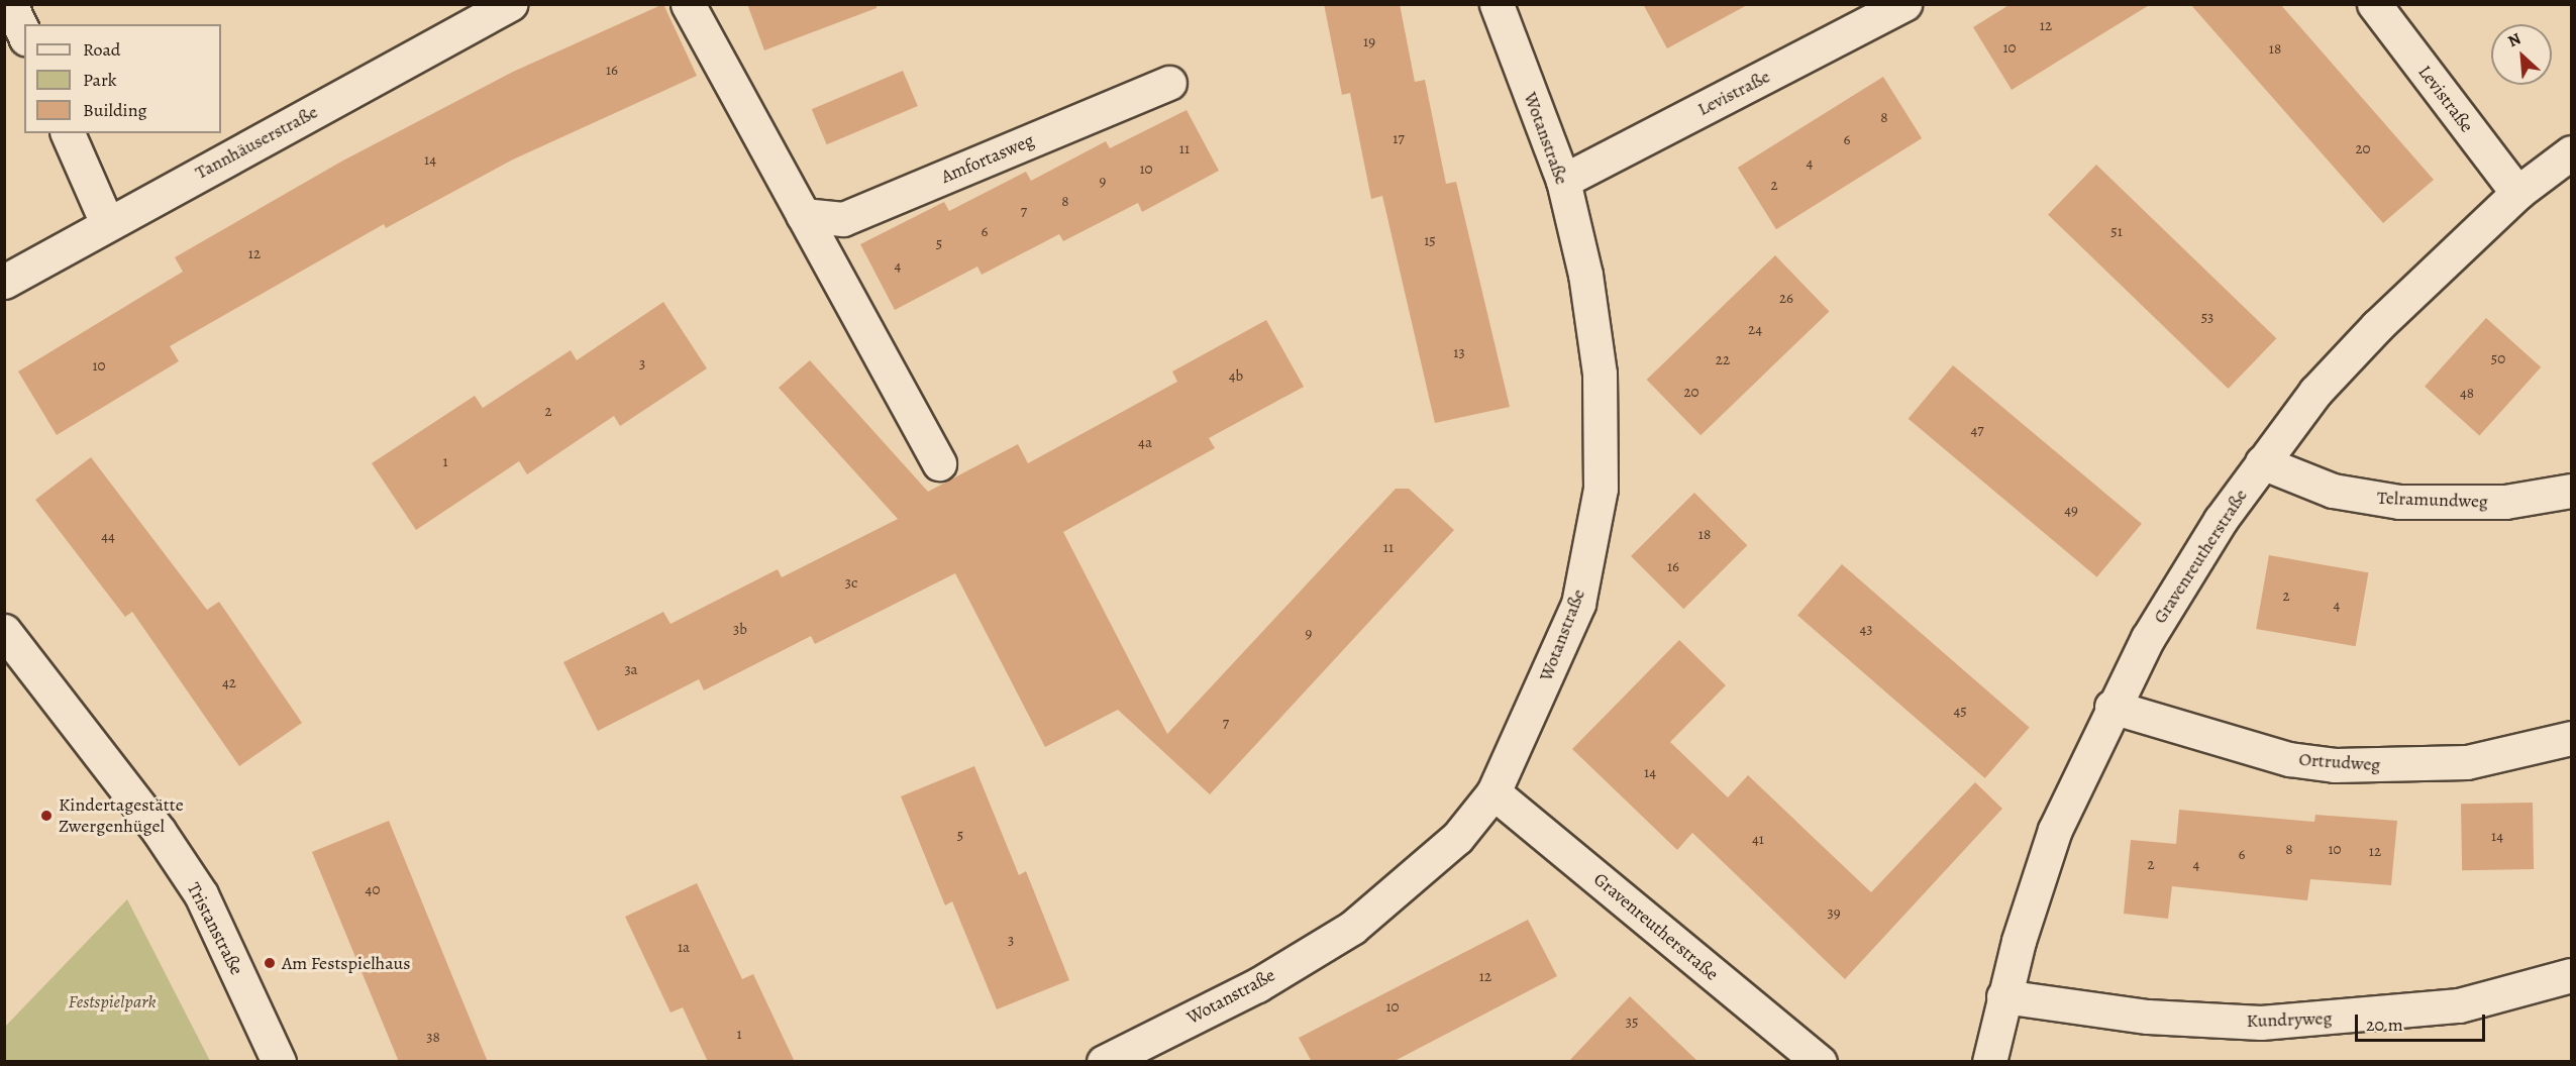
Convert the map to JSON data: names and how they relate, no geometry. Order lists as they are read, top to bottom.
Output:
{
  "streets": {
    "street": [
      "Levistraße",
      "Wotanstraße",
      "Tannhäuserstraße",
      "Amfortasweg",
      "Telramundweg",
      "Gravenreutherstraße",
      "Ortrudweg",
      "Tristanstraße",
      "Kundryweg"
    ]
  },
  "crossings": [
    ["Levistraße", "Wotanstraße"],
    ["Levistraße", "Gravenreutherstraße"],
    ["Wotanstraße", "Gravenreutherstraße"],
    ["Telramundweg", "Gravenreutherstraße"],
    ["Gravenreutherstraße", "Ortrudweg"],
    ["Gravenreutherstraße", "Kundryweg"]
  ],
  "parks": ["Festspielpark"],
  "places": ["Kindertagestätte Zwergenhügel", "Am Festspielhaus"],
  "house_numbers": [
    "12",
    "19",
    "10",
    "18",
    "16",
    "8",
    "17",
    "6",
    "11",
    "20",
    "14",
    "4",
    "10",
    "9",
    "2",
    "8",
    "7",
    "6",
    "51",
    "15",
    "5",
    "12",
    "4",
    "26",
    "53",
    "24",
    "13",
    "50",
    "22",
    "3",
    "10",
    "4b",
    "20",
    "48",
    "2",
    "47",
    "4a",
    "1",
    "49",
    "18",
    "44",
    "11",
    "16",
    "3c",
    "2",
    "4",
    "3b",
    "43",
    "9",
    "3a",
    "42",
    "45",
    "7",
    "14",
    "5",
    "14",
    "41",
    "8",
    "10",
    "12",
    "6",
    "2",
    "4",
    "40",
    "39",
    "3",
    "1a",
    "12",
    "10",
    "35",
    "1",
    "38"
  ],
  "legend": ["Road", "Park", "Building"],
  "scale_bar": "20 m",
  "north": "top left"
}
